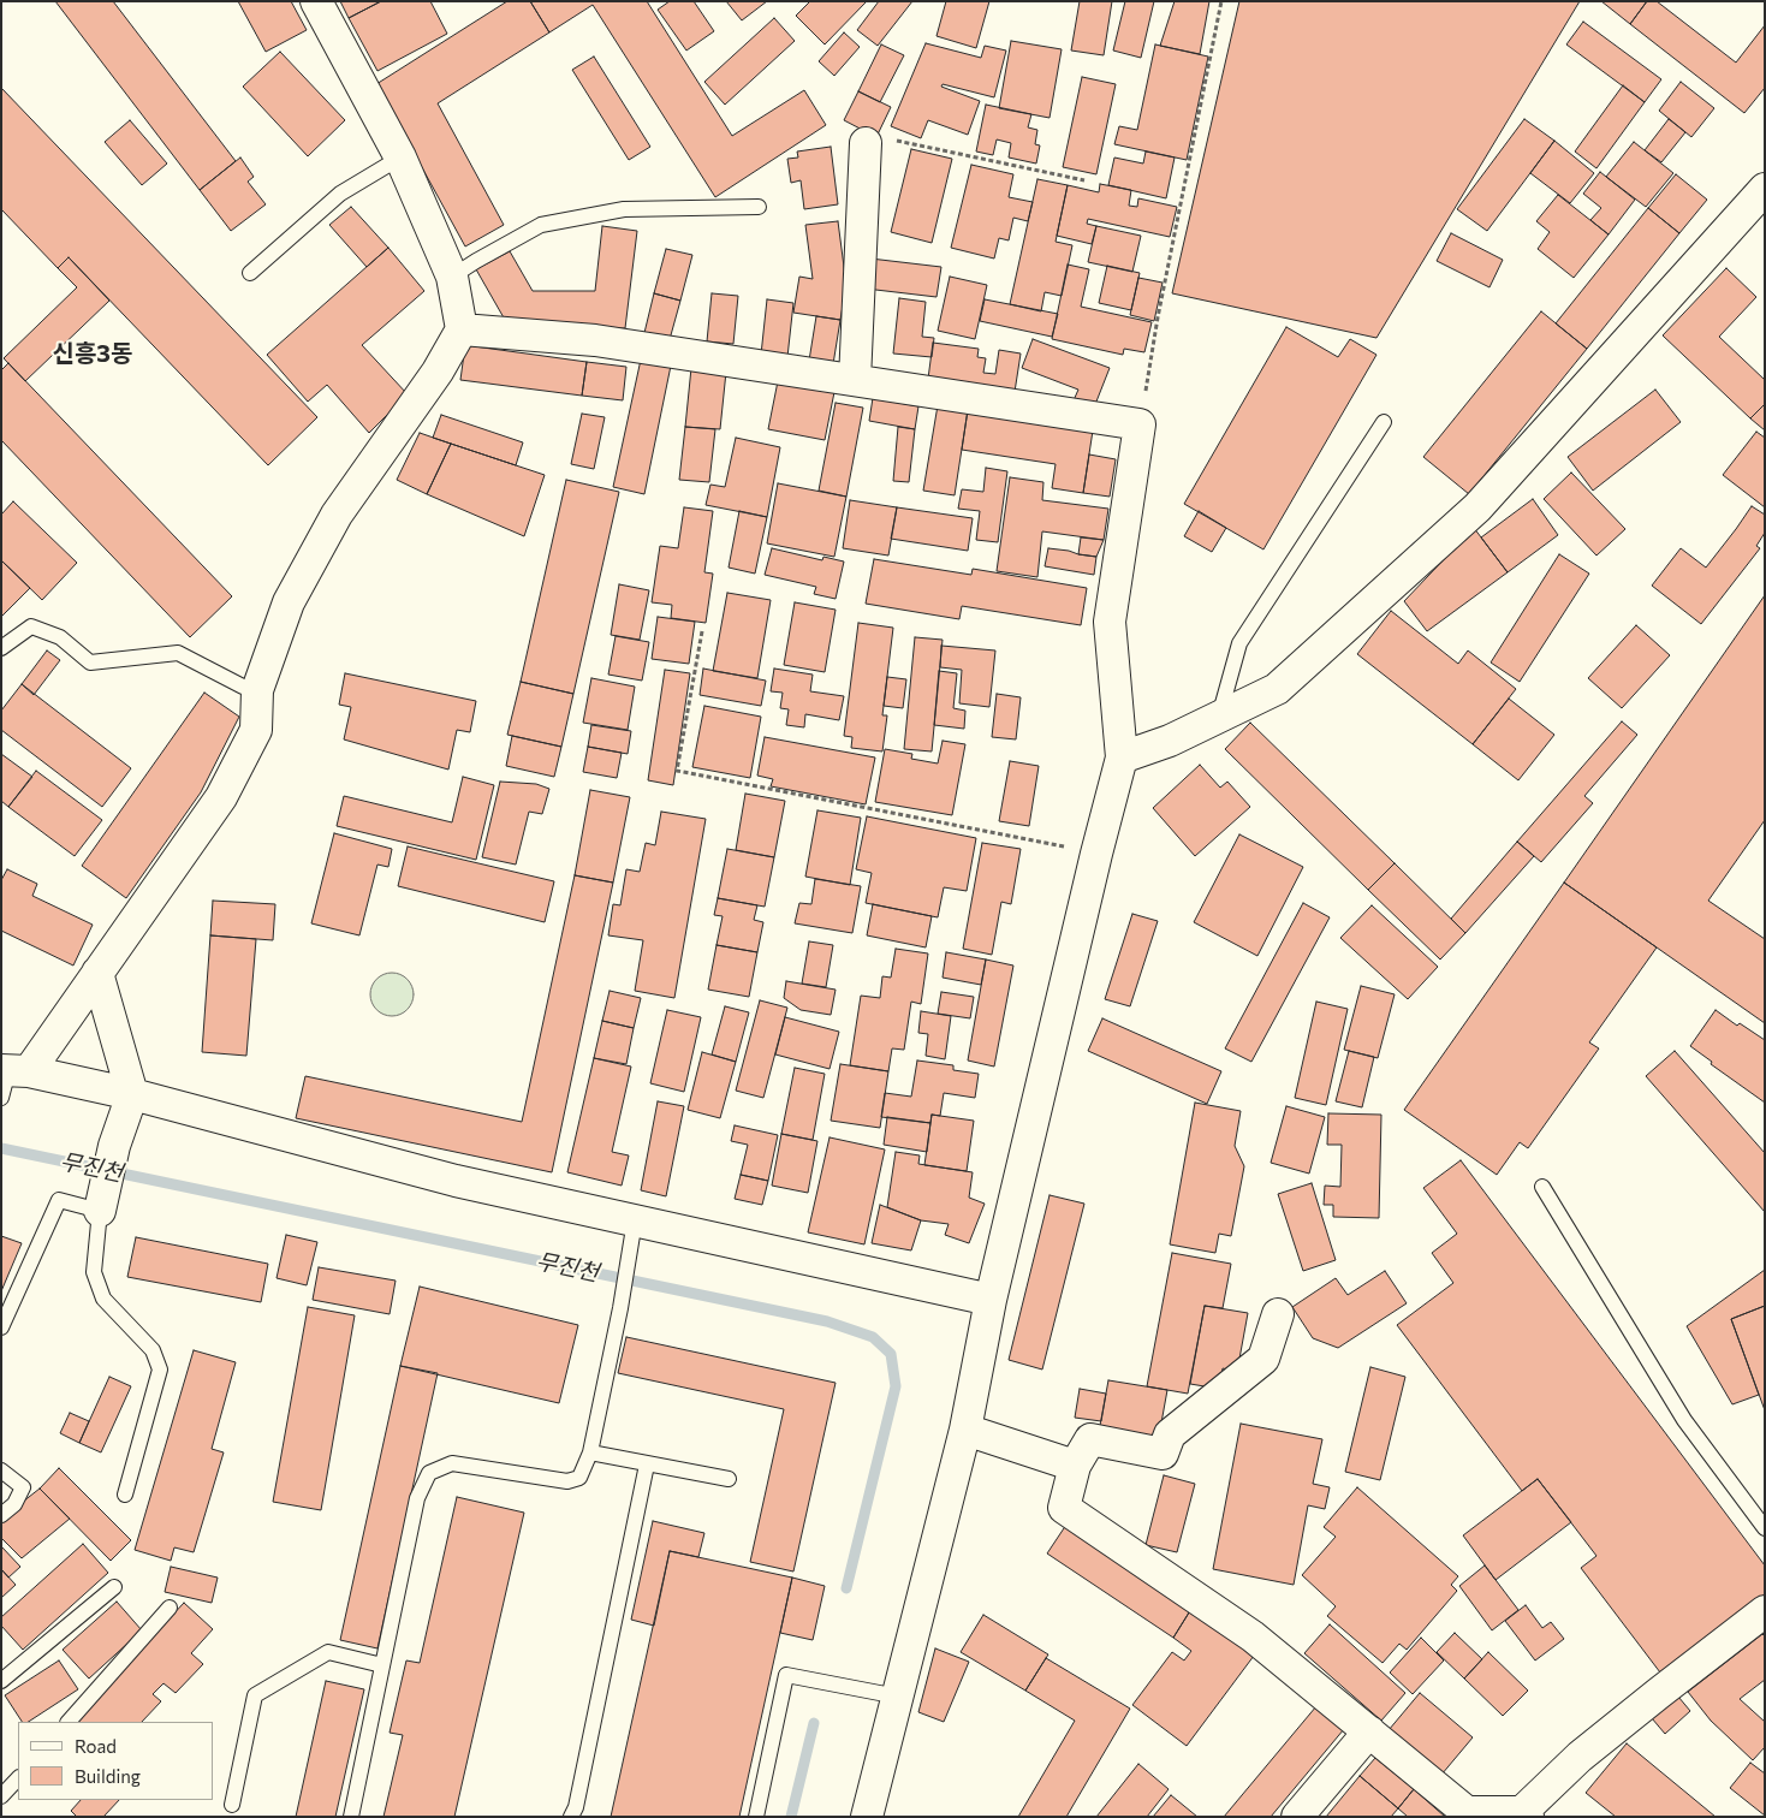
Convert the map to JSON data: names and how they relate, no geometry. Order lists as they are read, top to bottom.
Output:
{
  "districts": ["신흥3동"],
  "water": ["무진천"],
  "legend": ["Road", "Building"]
}
